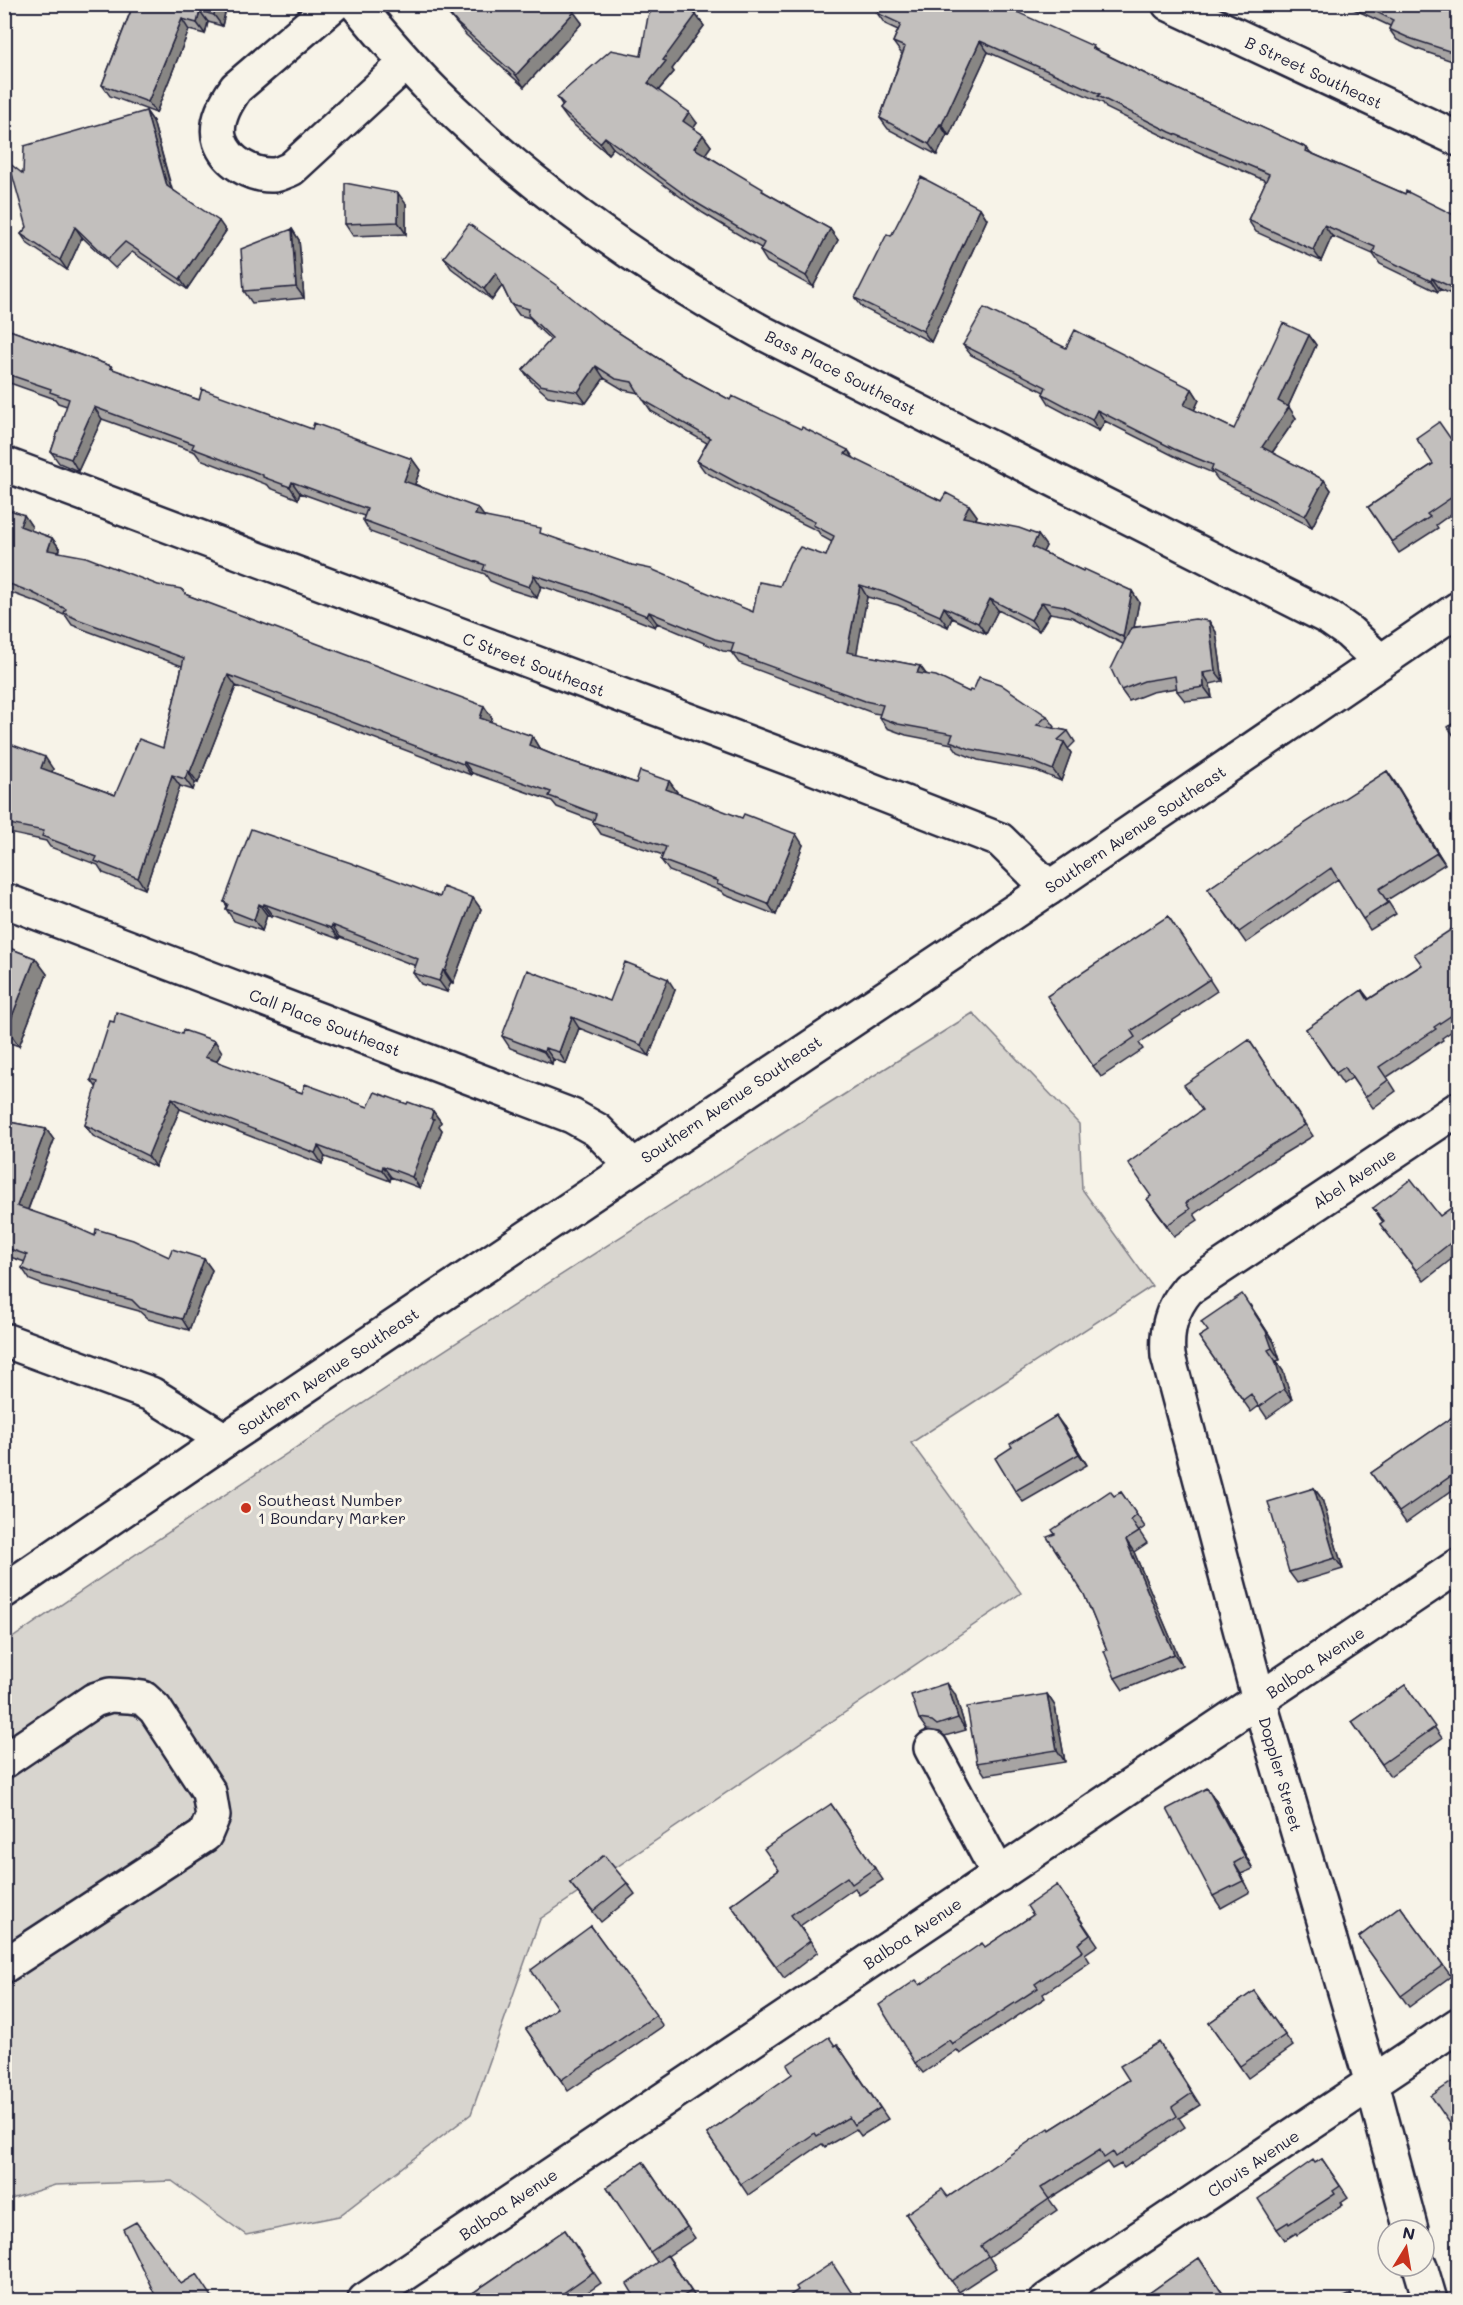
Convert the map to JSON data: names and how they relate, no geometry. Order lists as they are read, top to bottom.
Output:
{
  "streets": {
    "street": [
      "B Street Southeast",
      "Bass Place Southeast",
      "C Street Southeast",
      "Southern Avenue Southeast",
      "Call Place Southeast",
      "Abel Avenue",
      "Balboa Avenue",
      "Doppler Street",
      "Clovis Avenue"
    ]
  },
  "crossings": [
    ["Bass Place Southeast", "Southern Avenue Southeast"],
    ["C Street Southeast", "Southern Avenue Southeast"],
    ["Southern Avenue Southeast", "Call Place Southeast"],
    ["Abel Avenue", "Doppler Street"],
    ["Balboa Avenue", "Doppler Street"],
    ["Doppler Street", "Clovis Avenue"]
  ],
  "places": ["Southeast Number 1 Boundary Marker"],
  "north": "top"
}
